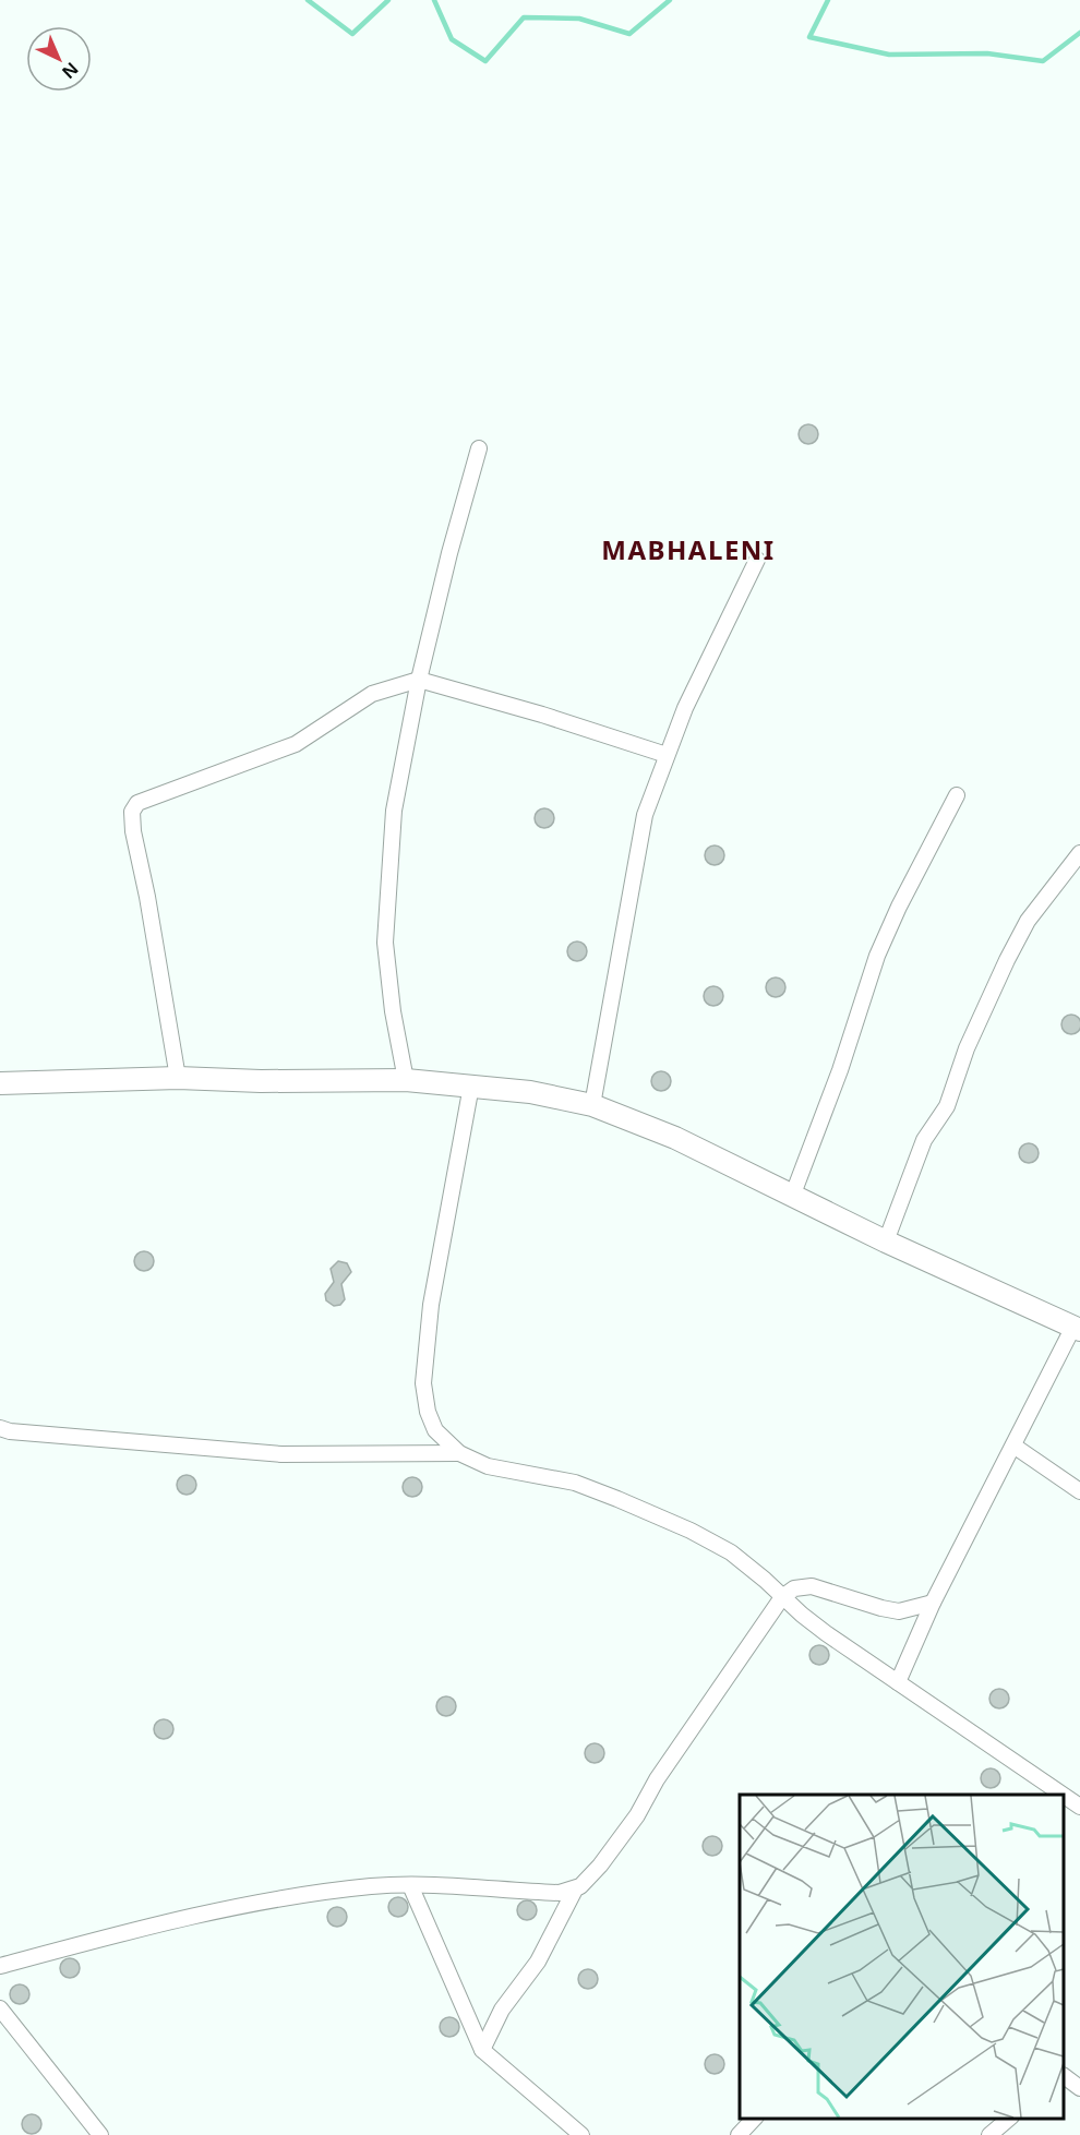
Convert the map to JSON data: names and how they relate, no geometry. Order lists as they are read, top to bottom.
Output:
{
  "districts": ["MABHALENI"],
  "north": "bottom right"
}
